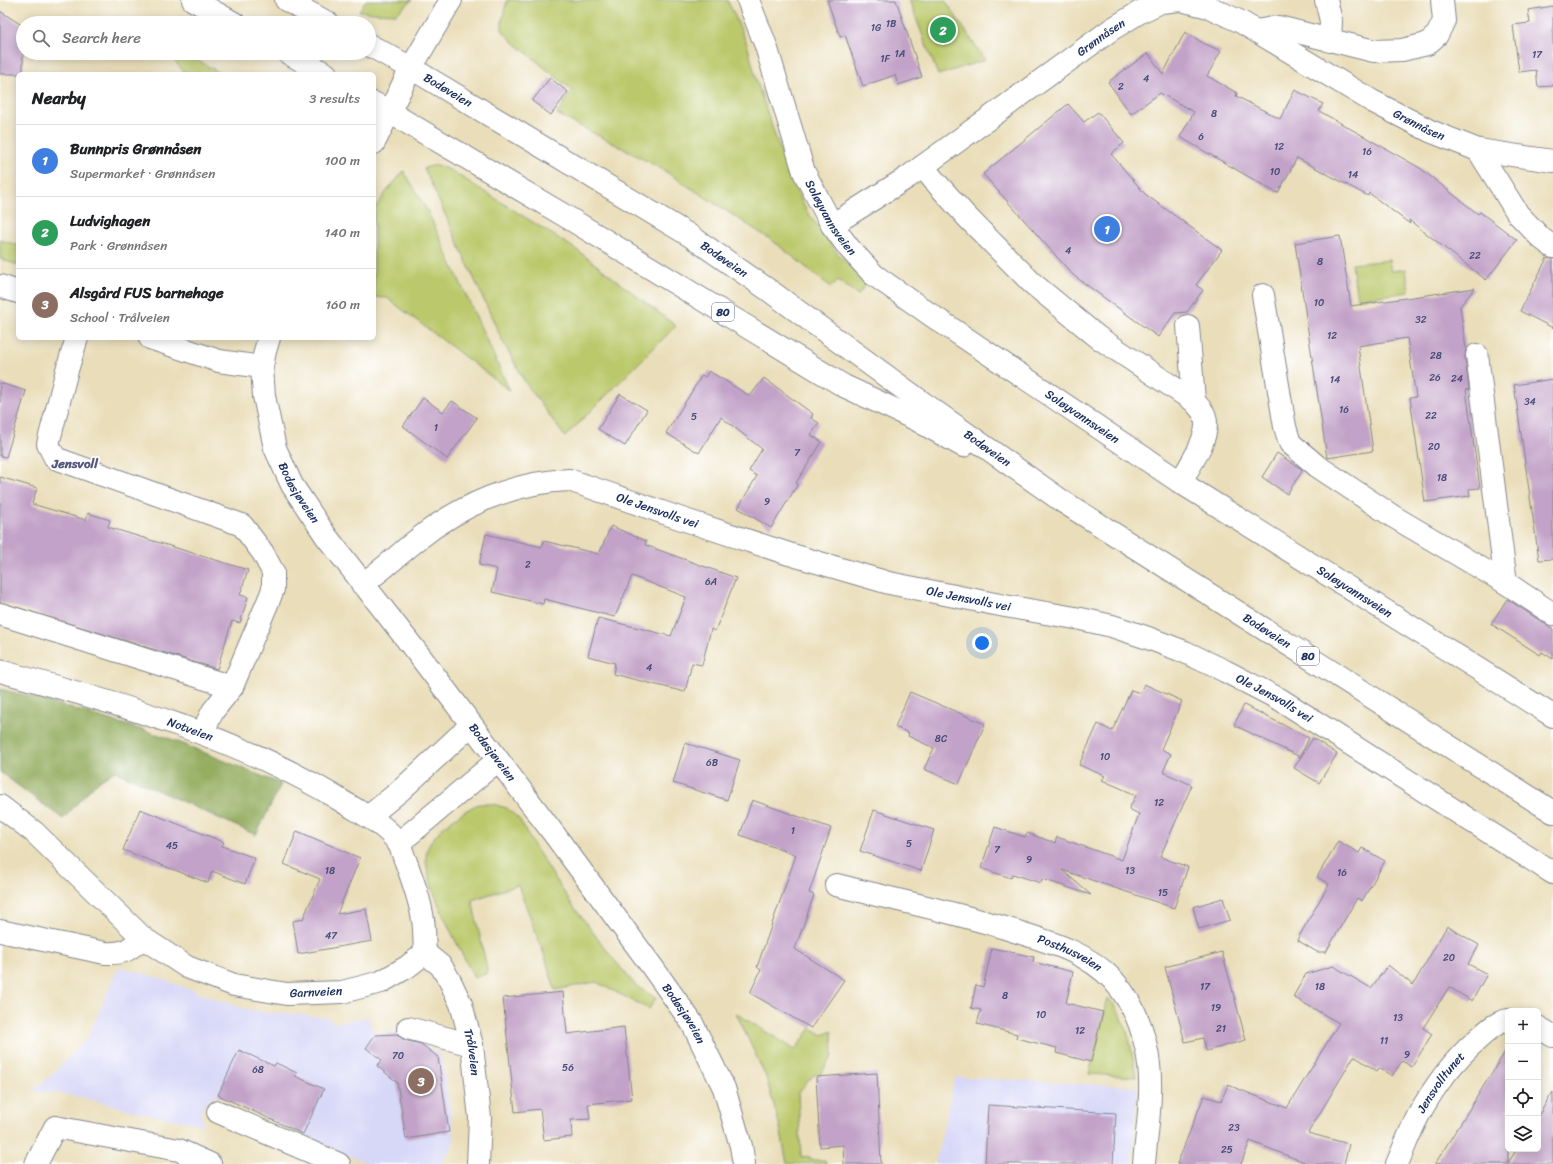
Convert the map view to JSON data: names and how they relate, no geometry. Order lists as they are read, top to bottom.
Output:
{
  "streets": {
    "street": [
      "Grønnåsen",
      "Bodøveien",
      "Soløyvannsveien",
      "80",
      "Bodøsjøveien",
      "Ole Jensvolls vei",
      "Notveien",
      "Posthusveien",
      "Garnveien",
      "Trålveien",
      "Jensvolltunet"
    ]
  },
  "crossings": [
    ["Grønnåsen", "Soløyvannsveien"],
    ["Bodøsjøveien", "Ole Jensvolls vei"],
    ["Garnveien", "Trålveien"]
  ],
  "districts": ["Jensvoll"],
  "house_numbers": [
    "1B",
    "1G",
    "1A",
    "17",
    "1F",
    "4",
    "2",
    "8",
    "6",
    "12",
    "16",
    "10",
    "14",
    "4",
    "22",
    "8",
    "10",
    "32",
    "12",
    "28",
    "26",
    "24",
    "14",
    "34",
    "16",
    "22",
    "5",
    "1",
    "20",
    "7",
    "18",
    "9",
    "2",
    "6A",
    "4",
    "8C",
    "10",
    "6B",
    "12",
    "1",
    "5",
    "45",
    "7",
    "9",
    "18",
    "13",
    "16",
    "15",
    "47",
    "20",
    "17",
    "18",
    "8",
    "19",
    "10",
    "13",
    "21",
    "12",
    "11",
    "9",
    "70",
    "56",
    "68",
    "23",
    "25"
  ],
  "page": {
    "pins": ["2", "1", "3"],
    "search": "Search here",
    "heading": ["Nearby", "3 results"],
    "list": [
      {
        "mark": "1",
        "name": "Bunnpris Grønnåsen",
        "note": "Supermarket · Grønnåsen",
        "value": "100 m"
      },
      {
        "mark": "2",
        "name": "Ludvighagen",
        "note": "Park · Grønnåsen",
        "value": "140 m"
      },
      {
        "mark": "3",
        "name": "Alsgård FUS barnehage",
        "note": "School · Trålveien",
        "value": "160 m"
      }
    ],
    "map_buttons": ["+", "−"]
  }
}
